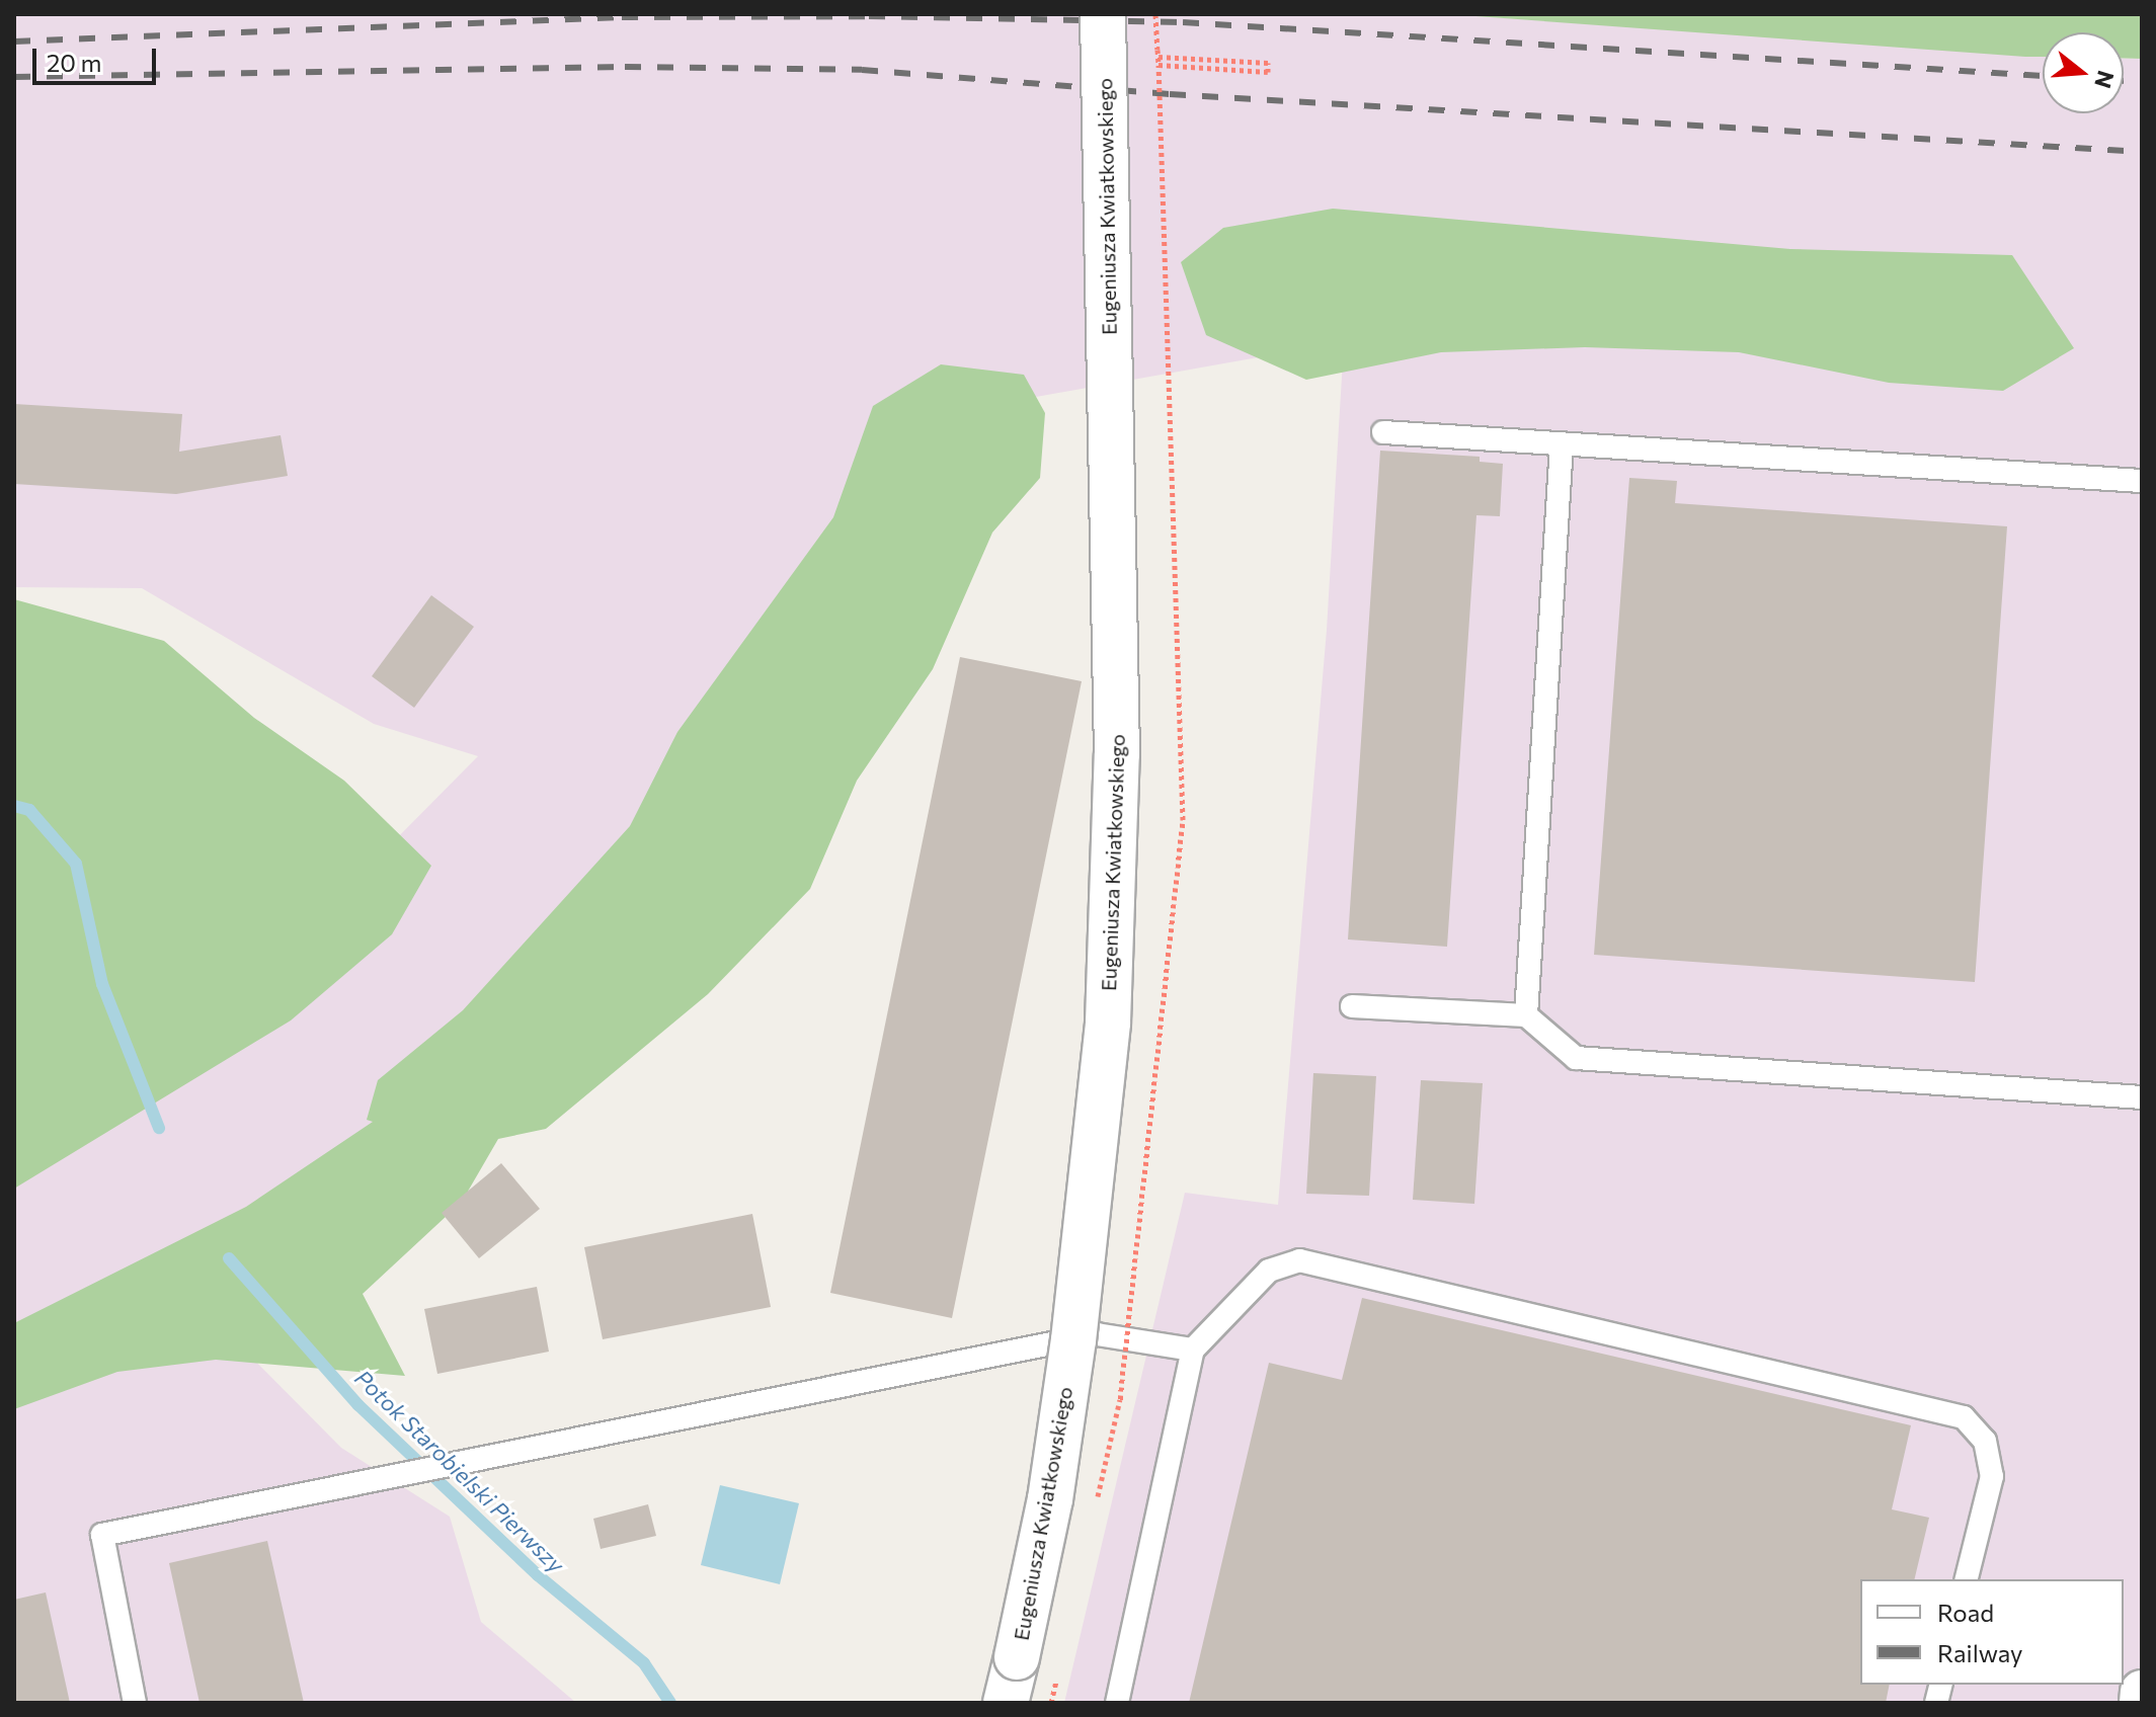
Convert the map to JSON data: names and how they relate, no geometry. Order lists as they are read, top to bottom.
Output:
{
  "streets": {
    "street": ["Eugeniusza Kwiatkowskiego"]
  },
  "water": ["Potok Starobielski Pierwszy"],
  "legend": ["Road", "Railway"],
  "scale_bar": "20 m",
  "north": "right"
}
